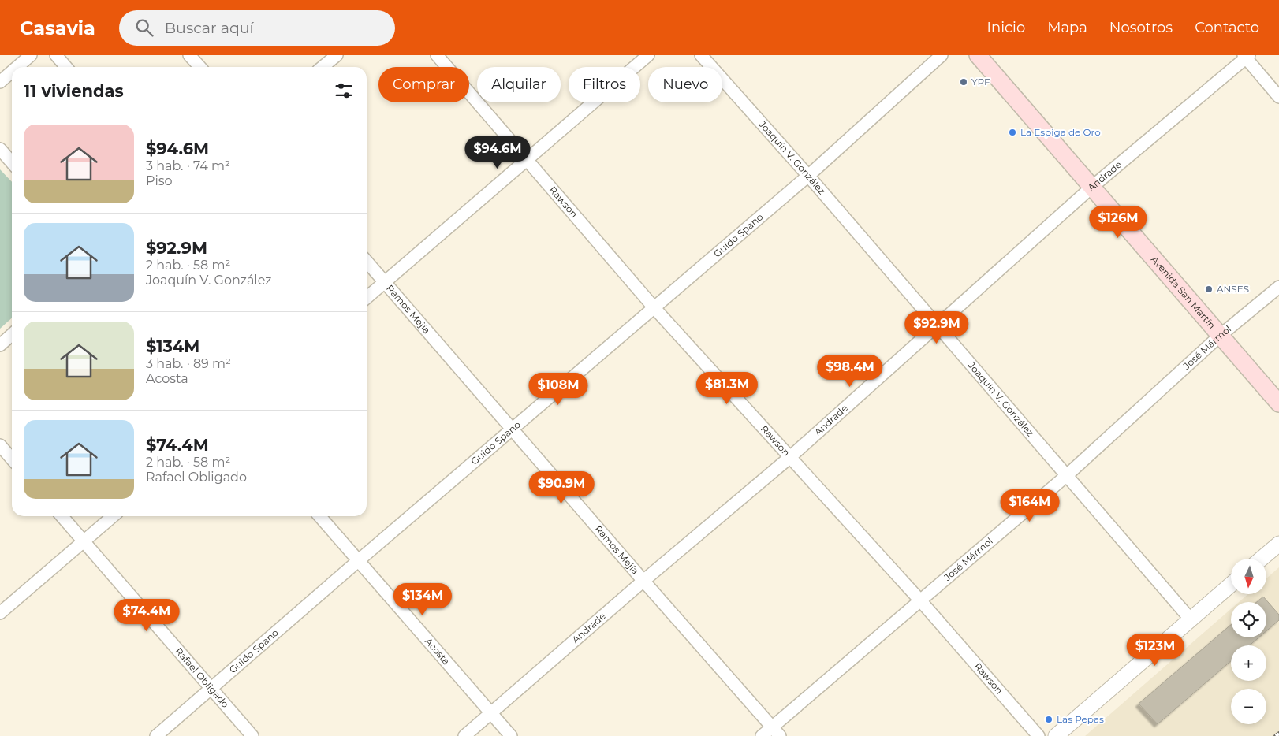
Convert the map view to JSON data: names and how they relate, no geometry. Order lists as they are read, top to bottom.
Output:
{
  "streets": {
    "main road": ["Avenida San Martín"],
    "street": [
      "Joaquín V. González",
      "Andrade",
      "Rawson",
      "Guido Spano",
      "Ramos Mejía",
      "José Mármol",
      "Acosta",
      "Rafael Obligado"
    ]
  },
  "crossings": [
    ["Joaquín V. González", "Andrade"],
    ["Joaquín V. González", "Guido Spano"],
    ["Joaquín V. González", "José Mármol"],
    ["Andrade", "Rawson"],
    ["Andrade", "Avenida San Martín"],
    ["Andrade", "Ramos Mejía"],
    ["Andrade", "Acosta"],
    ["Rawson", "Guido Spano"],
    ["Rawson", "José Mármol"],
    ["Guido Spano", "Ramos Mejía"],
    ["Guido Spano", "Acosta"],
    ["Guido Spano", "Rafael Obligado"],
    ["Avenida San Martín", "José Mármol"],
    ["Ramos Mejía", "José Mármol"]
  ],
  "places": [
    "YPF",
    "La Espiga de Oro",
    "ANSES",
    "Las Pepas"
  ],
  "north": "bottom",
  "page": {
    "header": "Casavia",
    "search": "Buscar aquí",
    "nav": [
      "Inicio",
      "Mapa",
      "Nosotros",
      "Contacto"
    ],
    "chip": [
      "Comprar",
      "Alquilar",
      "Filtros",
      "Nuevo"
    ],
    "heading": "11 viviendas",
    "list": [
      {
        "name": "$94.6M",
        "note": "3 hab. · 74 m² · Piso"
      },
      {
        "name": "$92.9M",
        "note": "2 hab. · 58 m² · Joaquín V. González"
      },
      {
        "name": "$134M",
        "note": "3 hab. · 89 m² · Acosta"
      },
      {
        "name": "$74.4M",
        "note": "2 hab. · 58 m² · Rafael Obligado"
      }
    ],
    "price": [
      "$94.6M",
      "$126M",
      "$92.9M",
      "$98.4M",
      "$81.3M",
      "$108M",
      "$90.9M",
      "$164M",
      "$134M",
      "$74.4M",
      "$123M"
    ],
    "map_buttons": ["+", "−"]
  }
}
